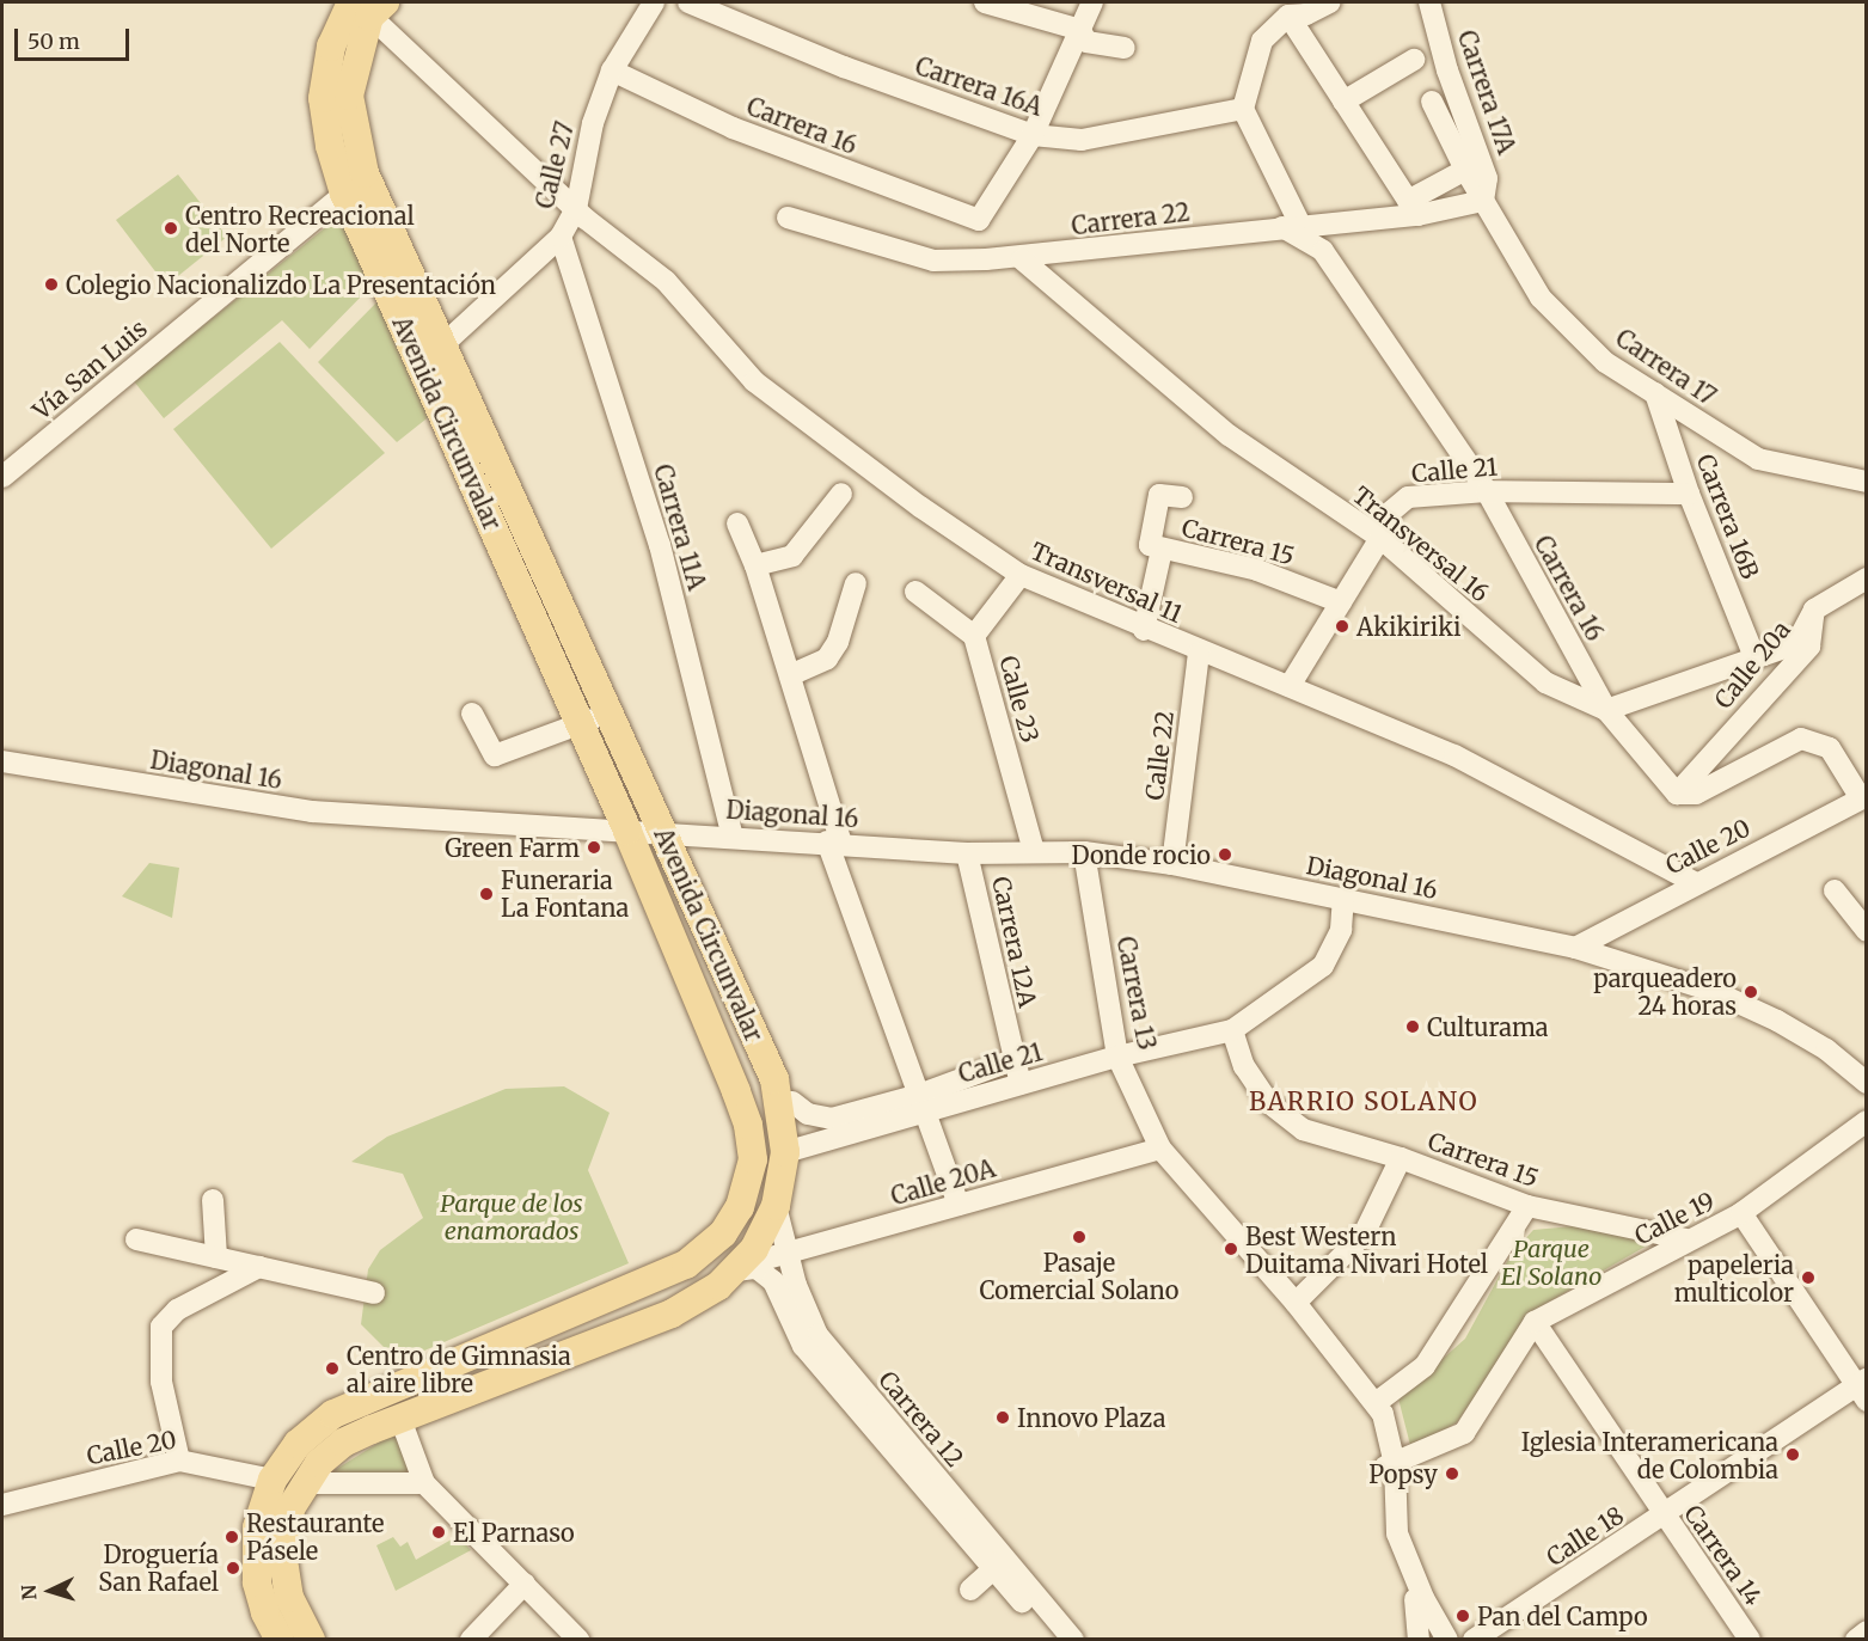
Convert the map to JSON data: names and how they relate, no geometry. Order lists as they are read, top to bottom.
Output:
{
  "streets": {
    "main road": ["Avenida Circunvalar"],
    "street": [
      "Carrera 16A",
      "Carrera 17A",
      "Carrera 16",
      "Calle 27",
      "Carrera 22",
      "Carrera 17",
      "Vía San Luis",
      "Calle 21",
      "Carrera 16B",
      "Carrera 11A",
      "Carrera 15",
      "Transversal 16",
      "Transversal 11",
      "Calle 20a",
      "Calle 23",
      "Calle 22",
      "Diagonal 16",
      "Calle 20",
      "Carrera 12A",
      "Carrera 13",
      "Calle 20A",
      "Calle 19",
      "Carrera 12",
      "Calle 18",
      "Carrera 14"
    ]
  },
  "crossings": [
    ["Carrera 17A", "Carrera 22"],
    ["Carrera 17A", "Carrera 17"],
    ["Carrera 16", "Calle 27"],
    ["Carrera 16", "Carrera 22"],
    ["Carrera 16", "Calle 21"],
    ["Carrera 16", "Transversal 16"],
    ["Carrera 16", "Calle 20a"],
    ["Calle 27", "Avenida Circunvalar"],
    ["Calle 27", "Carrera 11A"],
    ["Calle 27", "Transversal 11"],
    ["Carrera 22", "Carrera 17"],
    ["Carrera 22", "Transversal 16"],
    ["Carrera 17", "Carrera 16B"],
    ["Vía San Luis", "Avenida Circunvalar"],
    ["Avenida Circunvalar", "Calle 21"],
    ["Avenida Circunvalar", "Transversal 11"],
    ["Avenida Circunvalar", "Diagonal 16"],
    ["Avenida Circunvalar", "Calle 20"],
    ["Avenida Circunvalar", "Calle 20A"],
    ["Avenida Circunvalar", "Carrera 12"],
    ["Calle 21", "Carrera 16B"],
    ["Calle 21", "Carrera 15"],
    ["Calle 21", "Transversal 16"],
    ["Calle 21", "Transversal 11"],
    ["Calle 21", "Carrera 12A"],
    ["Calle 21", "Carrera 13"],
    ["Carrera 11A", "Diagonal 16"],
    ["Carrera 15", "Calle 19"],
    ["Transversal 11", "Calle 23"],
    ["Transversal 11", "Calle 22"],
    ["Transversal 11", "Calle 20"],
    ["Calle 23", "Diagonal 16"],
    ["Calle 22", "Diagonal 16"],
    ["Diagonal 16", "Calle 20"],
    ["Diagonal 16", "Carrera 12A"],
    ["Diagonal 16", "Carrera 13"],
    ["Carrera 13", "Calle 20A"],
    ["Carrera 13", "Calle 19"],
    ["Calle 20A", "Carrera 12"],
    ["Calle 19", "Carrera 14"],
    ["Calle 18", "Carrera 14"]
  ],
  "districts": ["BARRIO SOLANO"],
  "parks": ["Parque de los enamorados", "Parque El Solano"],
  "places": [
    "Centro Recreacional del Norte",
    "Colegio Nacionalizdo La Presentación",
    "Akikiriki",
    "Green Farm",
    "Donde rocio",
    "Funeraria La Fontana",
    "parqueadero 24 horas",
    "Culturama",
    "Pasaje Comercial Solano",
    "Best Western Duitama Nivari Hotel",
    "papeleria multicolor",
    "Centro de Gimnasia al aire libre",
    "Innovo Plaza",
    "Iglesia Interamericana de Colombia",
    "Popsy",
    "El Parnaso",
    "Restaurante Pásele",
    "Droguería San Rafael",
    "Pan del Campo"
  ],
  "scale_bar": "50 m",
  "north": "left"
}
